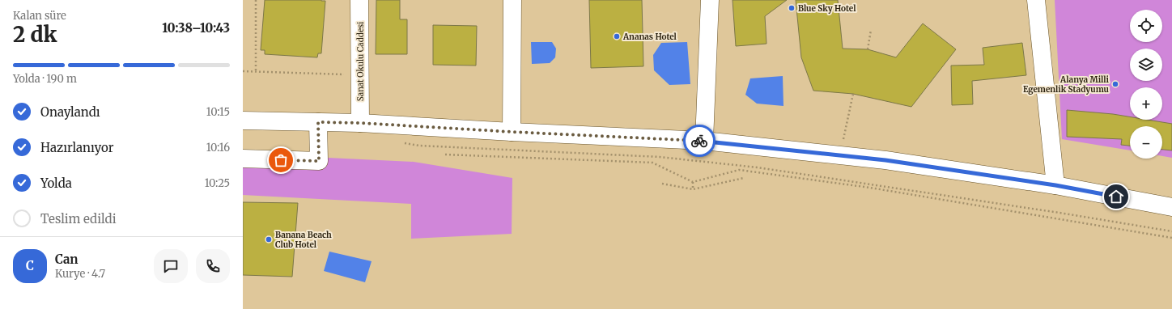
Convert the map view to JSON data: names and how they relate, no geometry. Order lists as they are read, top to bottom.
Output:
{
  "streets": {
    "main road": ["Sanat Okulu Caddesi"]
  },
  "places": [
    "Blue Sky Hotel",
    "Ananas Hotel",
    "Alanya Milli Egemenlik Stadyumu",
    "Banana Beach Club Hotel"
  ],
  "page": {
    "heading": ["2 dk", "Kalan süre", "10:38–10:43"],
    "panel": ["Can", "Kurye · 4.7"],
    "map_buttons": ["+", "−"],
    "bar": "Yolda · 190 m",
    "list": [
      ["Onaylandı", "10:15"],
      ["Hazırlanıyor", "10:16"],
      ["Yolda", "10:25"],
      "Teslim edildi"
    ],
    "round": "C"
  }
}
